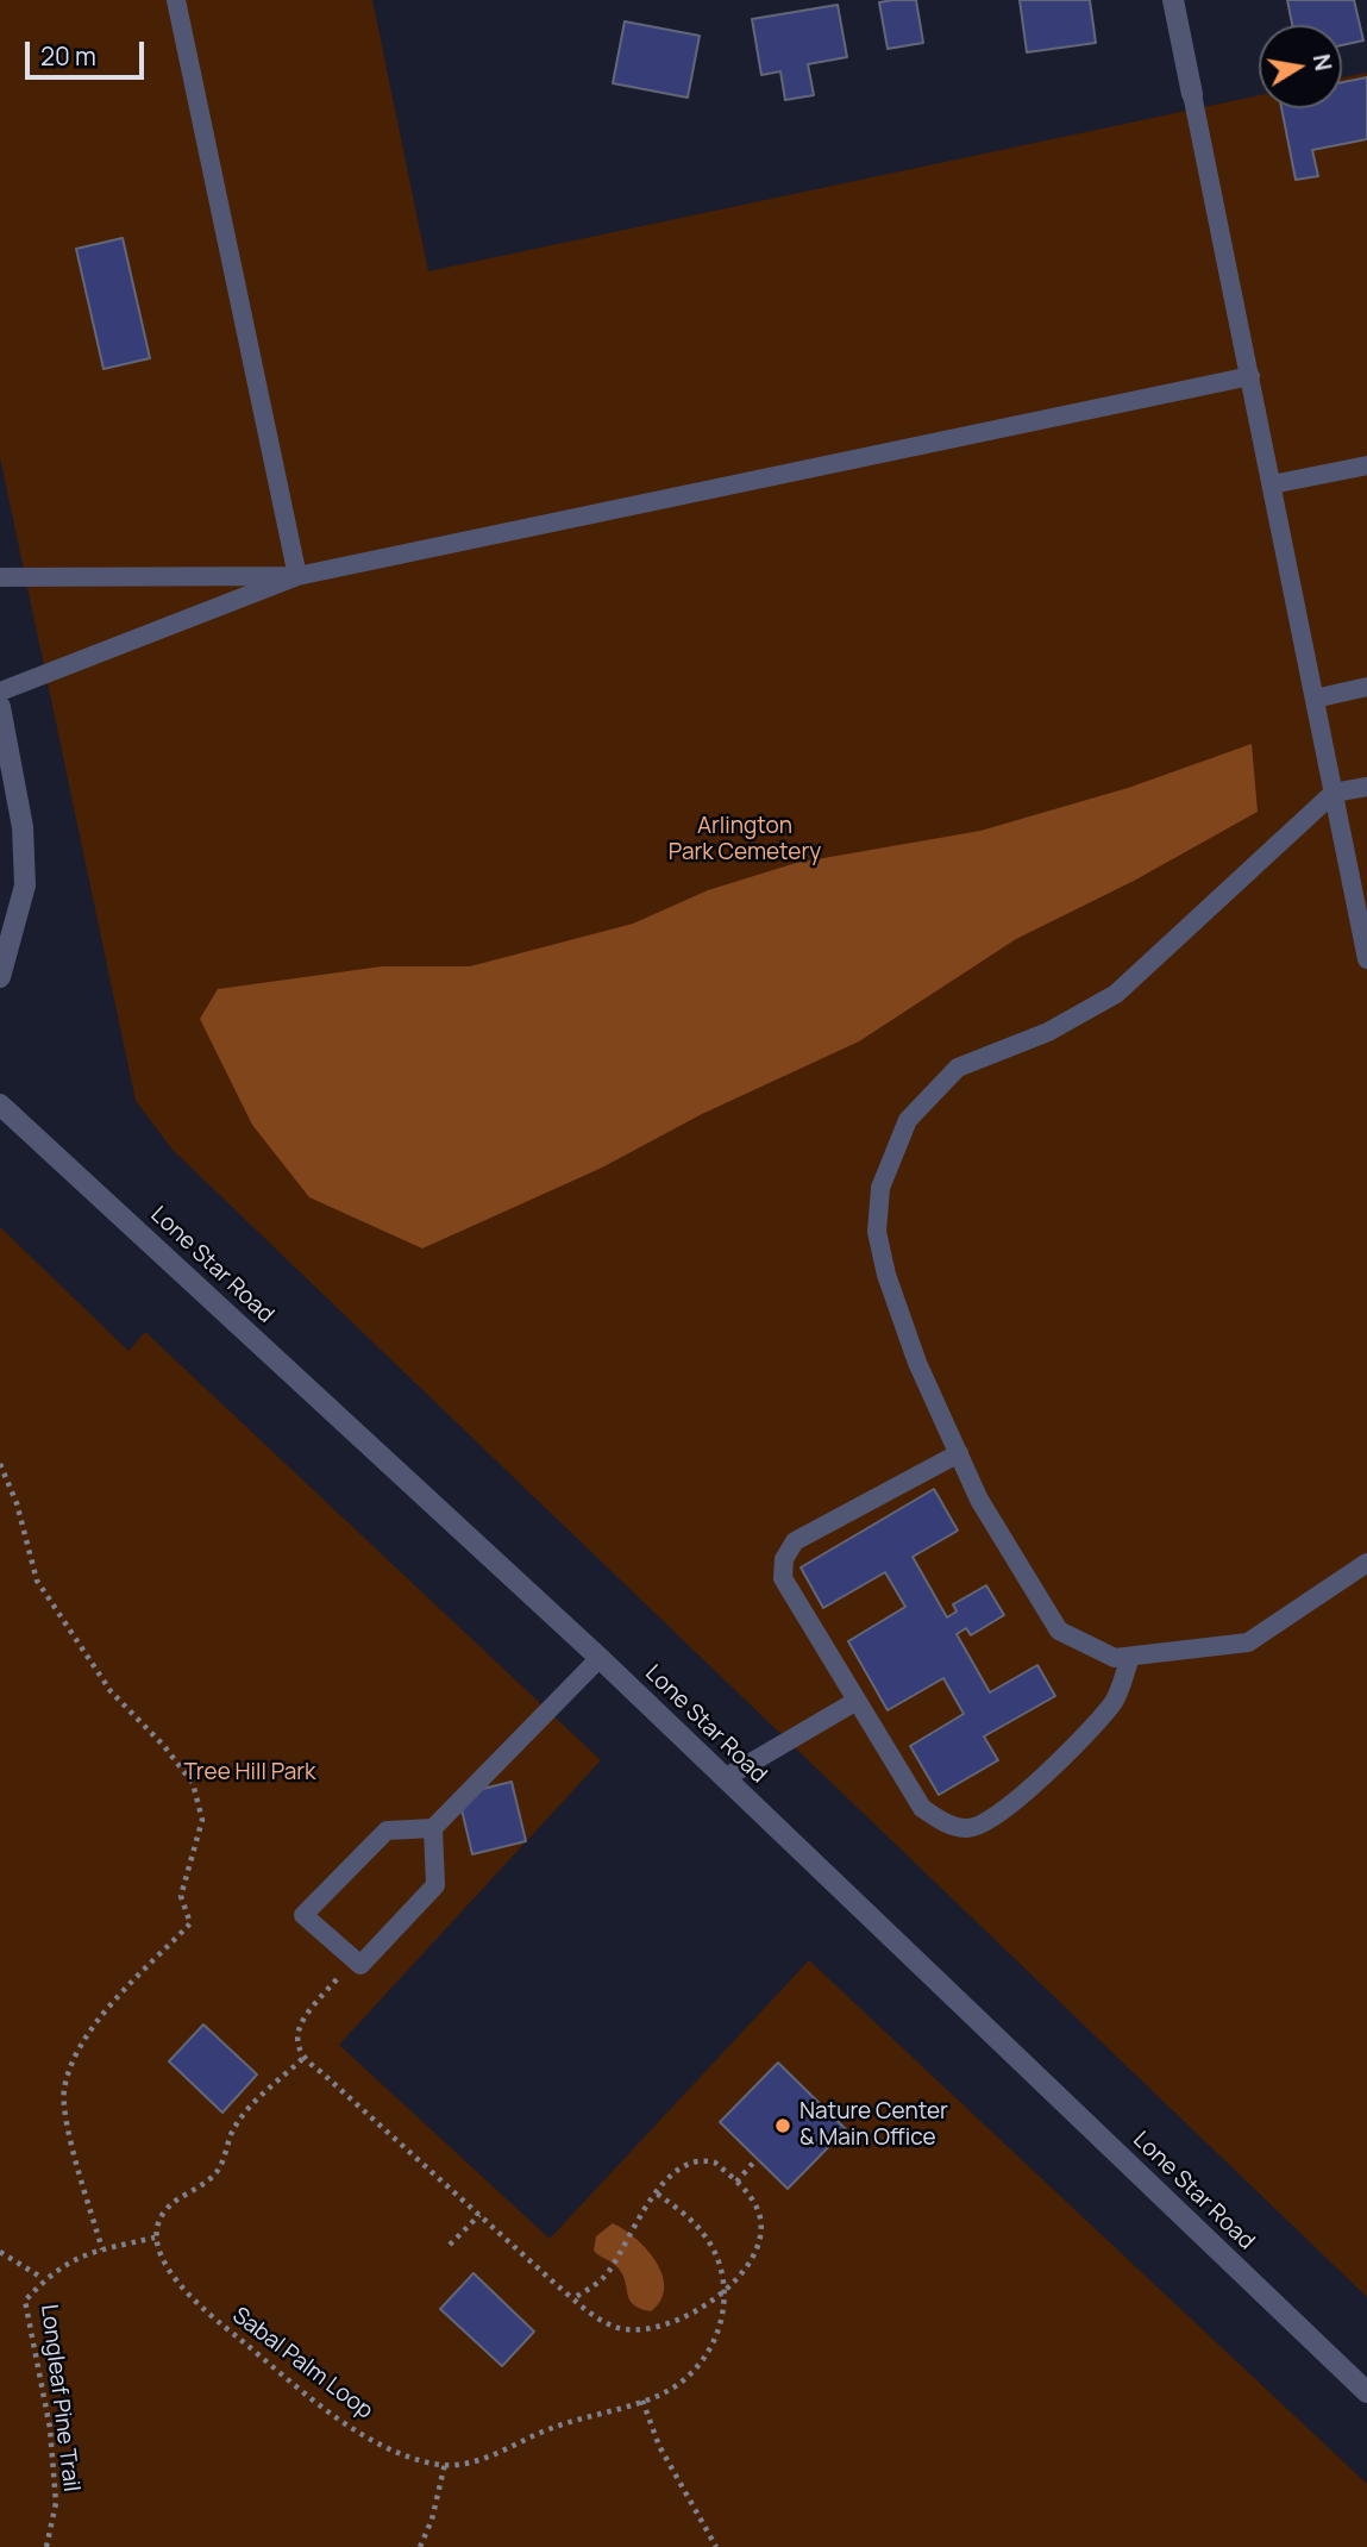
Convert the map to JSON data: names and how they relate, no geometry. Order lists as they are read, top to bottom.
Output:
{
  "streets": {
    "street": ["Lone Star Road"],
    "path": ["Sabal Palm Loop", "Longleaf Pine Trail"]
  },
  "crossings": [
    ["Sabal Palm Loop", "Longleaf Pine Trail"]
  ],
  "parks": ["Arlington Park Cemetery", "Tree Hill Park"],
  "places": ["Nature Center & Main Office"],
  "scale_bar": "20 m",
  "north": "right"
}
